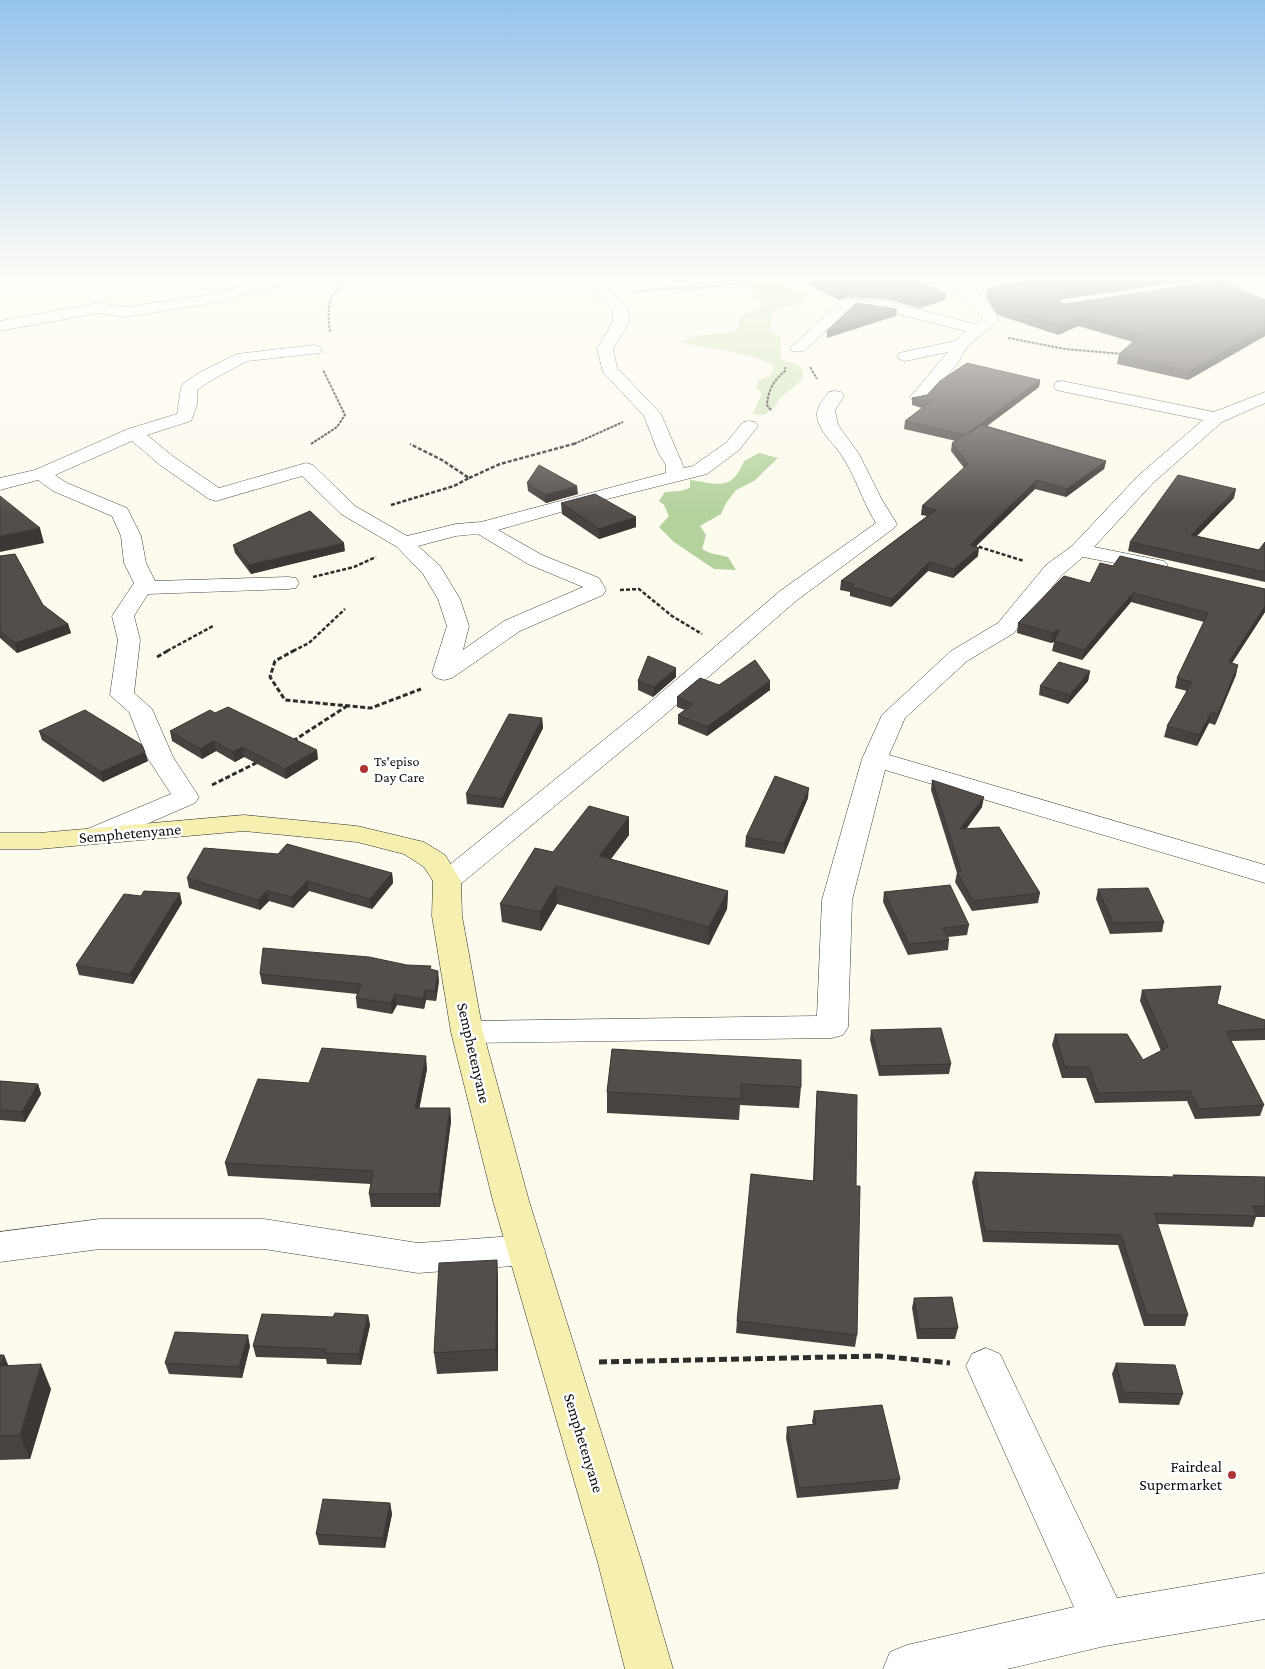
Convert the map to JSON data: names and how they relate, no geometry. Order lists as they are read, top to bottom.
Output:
{
  "streets": {
    "main road": ["Semphetenyane"]
  },
  "places": ["Ts'episo Day Care", "Fairdeal Supermarket"]
}
